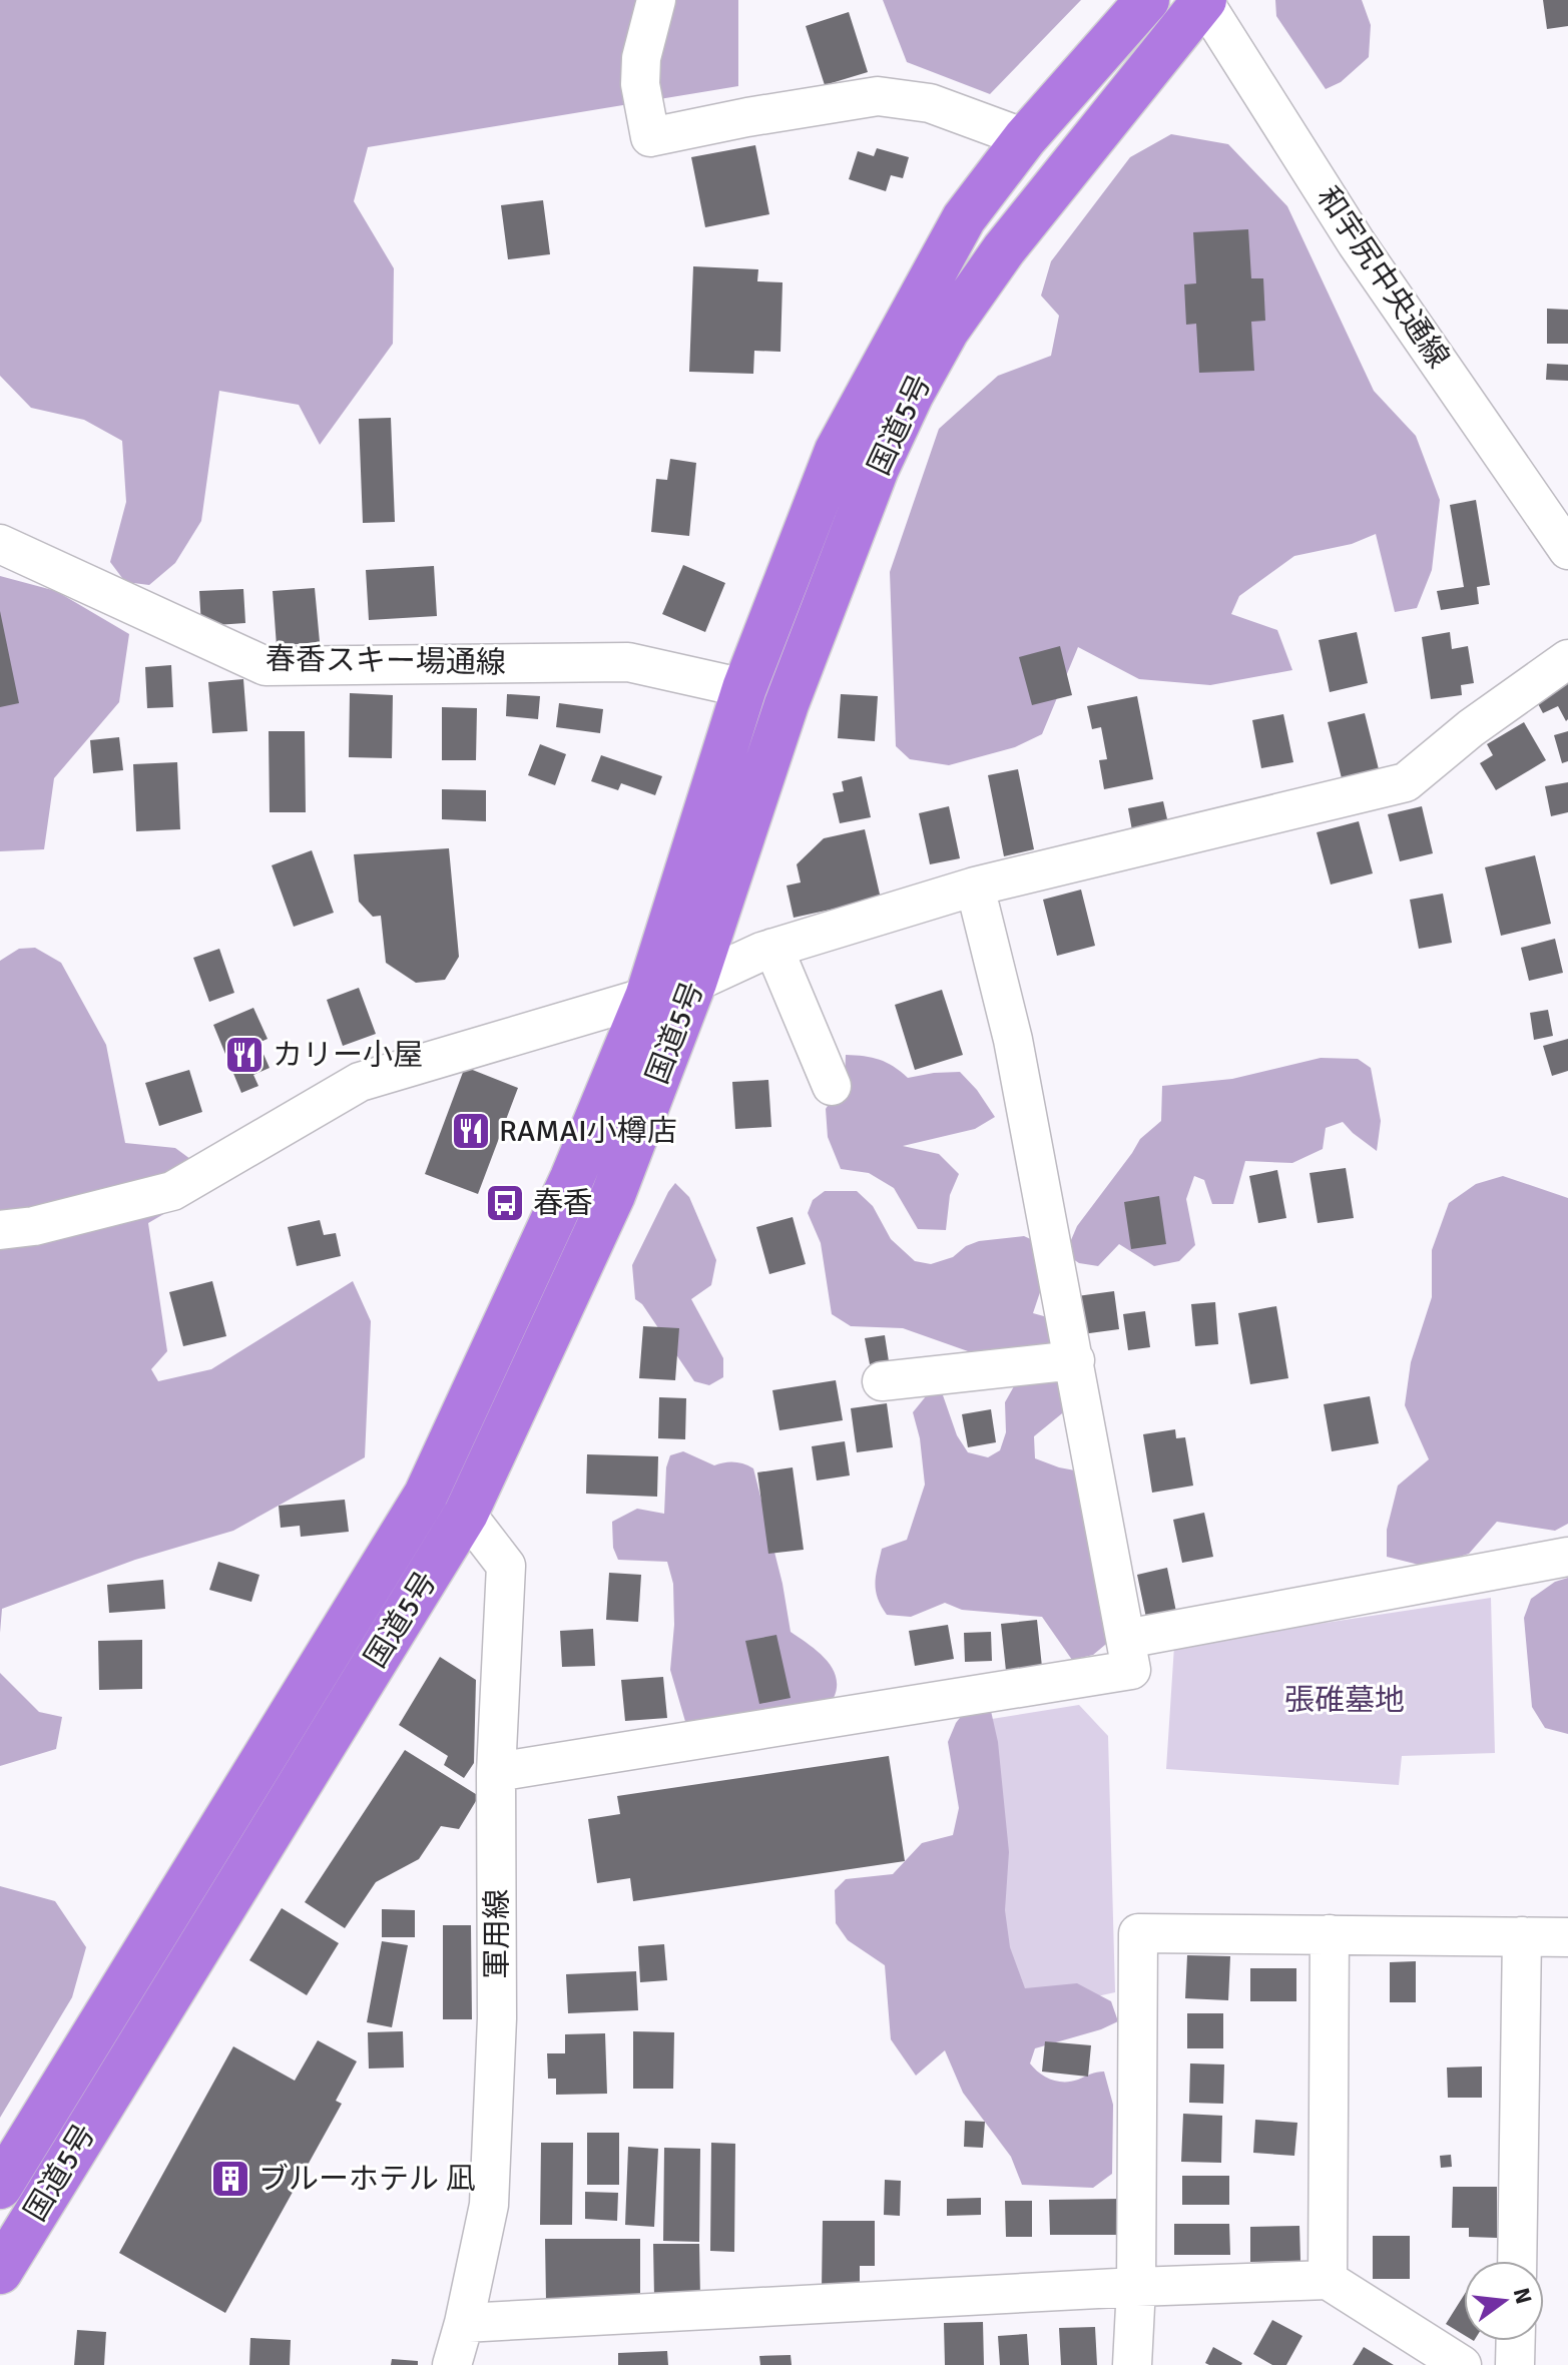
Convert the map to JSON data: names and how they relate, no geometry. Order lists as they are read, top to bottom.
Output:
{
  "streets": {
    "highway": ["国道5号"],
    "street": ["和宇尻中央通線", "春香スキー場通線", "軍用線"]
  },
  "crossings": [
    ["和宇尻中央通線", "国道5号"],
    ["国道5号", "春香スキー場通線"],
    ["国道5号", "軍用線"]
  ],
  "parks": ["張碓墓地"],
  "places": {
    "restaurant": ["カリー小屋", "RAMAI小樽店"],
    "bus stop": ["春香"],
    "building": ["ブルーホテル 凪"]
  },
  "north": "right"
}
